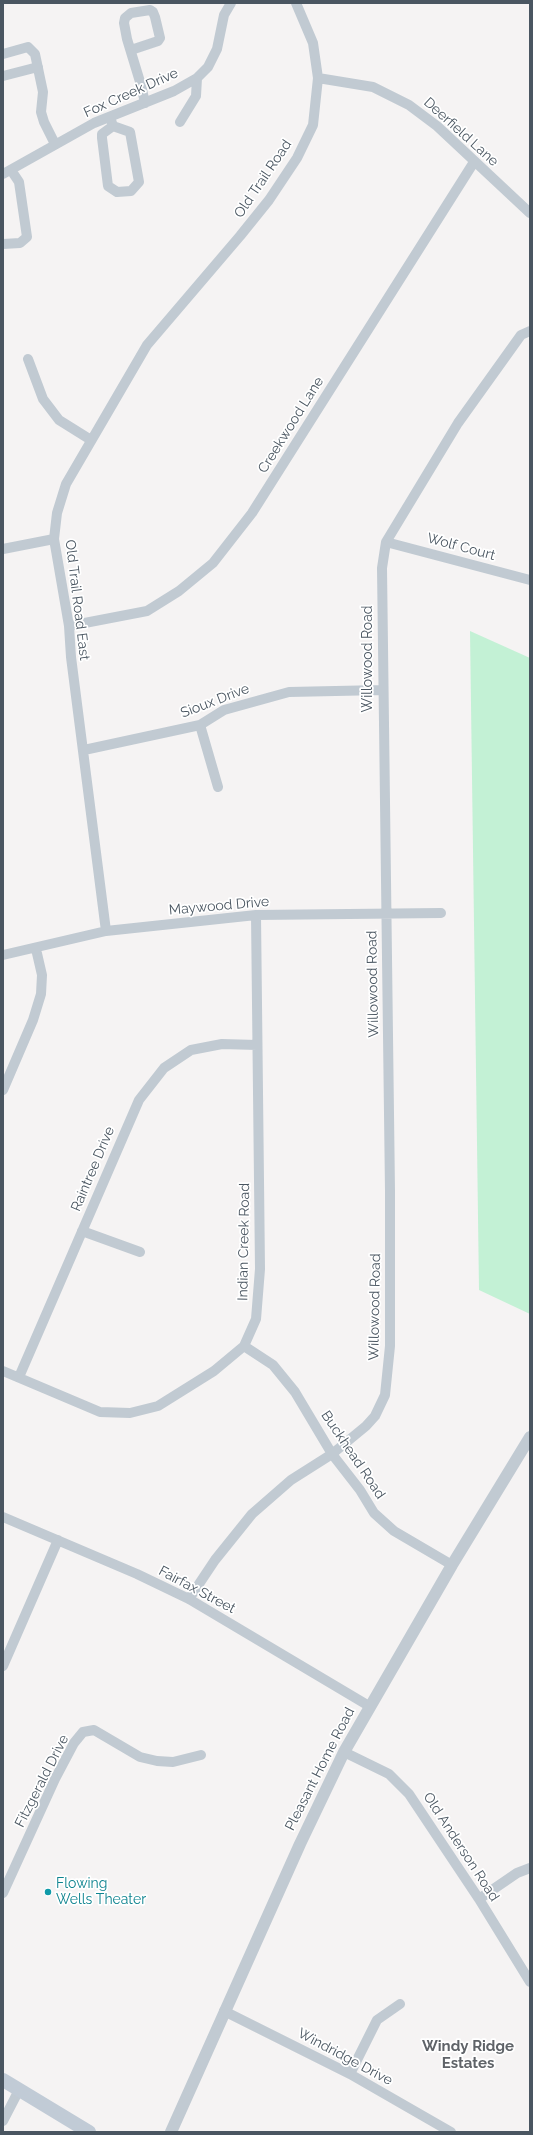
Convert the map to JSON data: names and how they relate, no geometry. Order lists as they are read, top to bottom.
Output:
{
  "streets": {
    "street": [
      "Fox Creek Drive",
      "Deerfield Lane",
      "Old Trail Road",
      "Creekwood Lane",
      "Wolf Court",
      "Old Trail Road East",
      "Willowood Road",
      "Sioux Drive",
      "Maywood Drive",
      "Raintree Drive",
      "Indian Creek Road",
      "Buckhead Road",
      "Fairfax Street",
      "Pleasant Home Road",
      "Fitzgerald Drive",
      "Old Anderson Road",
      "Windridge Drive"
    ]
  },
  "crossings": [
    ["Deerfield Lane", "Old Trail Road"],
    ["Deerfield Lane", "Creekwood Lane"],
    ["Old Trail Road", "Old Trail Road East"],
    ["Creekwood Lane", "Old Trail Road East"],
    ["Wolf Court", "Willowood Road"],
    ["Old Trail Road East", "Sioux Drive"],
    ["Old Trail Road East", "Maywood Drive"],
    ["Willowood Road", "Sioux Drive"],
    ["Willowood Road", "Maywood Drive"],
    ["Willowood Road", "Buckhead Road"],
    ["Willowood Road", "Fairfax Street"],
    ["Maywood Drive", "Indian Creek Road"],
    ["Raintree Drive", "Indian Creek Road"],
    ["Indian Creek Road", "Buckhead Road"],
    ["Buckhead Road", "Pleasant Home Road"],
    ["Fairfax Street", "Pleasant Home Road"],
    ["Pleasant Home Road", "Old Anderson Road"],
    ["Pleasant Home Road", "Windridge Drive"]
  ],
  "districts": ["Windy Ridge Estates"],
  "places": ["Flowing Wells Theater"]
}
